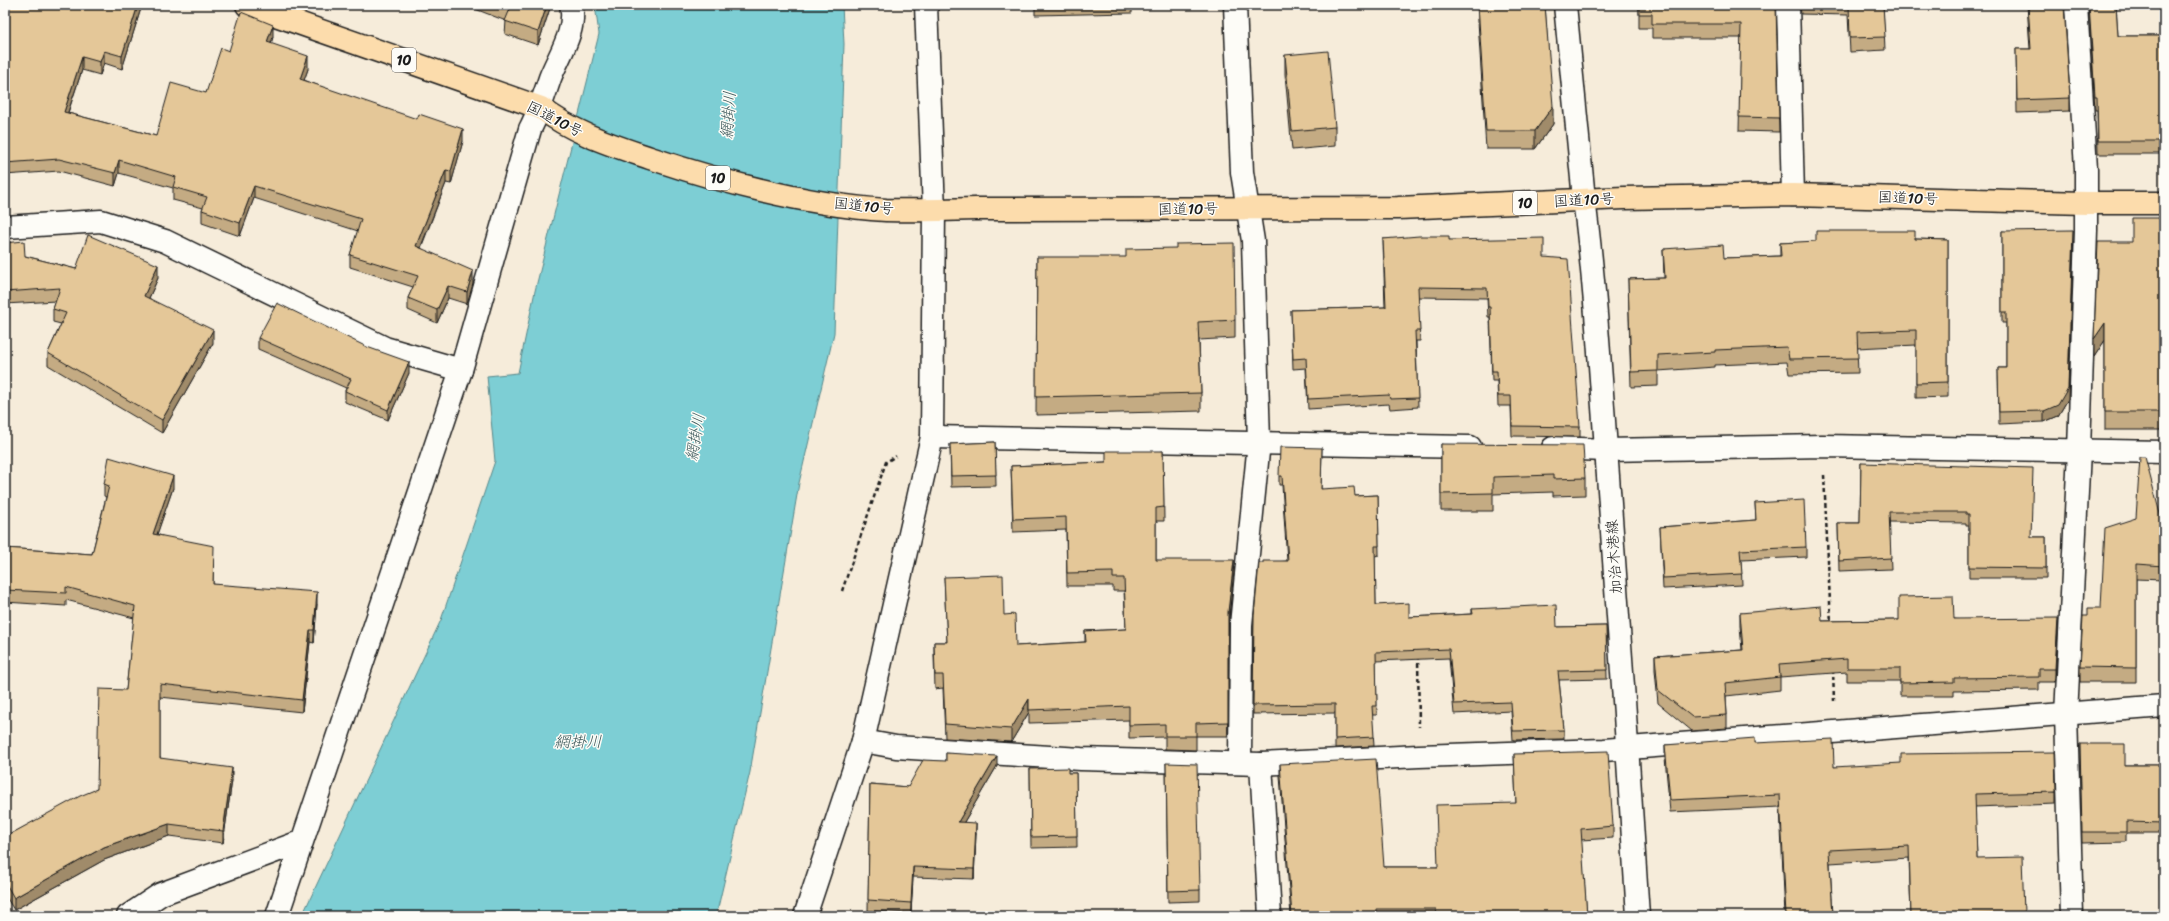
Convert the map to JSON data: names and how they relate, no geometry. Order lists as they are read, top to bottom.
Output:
{
  "streets": {
    "highway": ["10", "国道10号"],
    "street": ["加治木港線"]
  },
  "crossings": [
    ["国道10号", "加治木港線"]
  ],
  "water": ["網掛川"]
}
